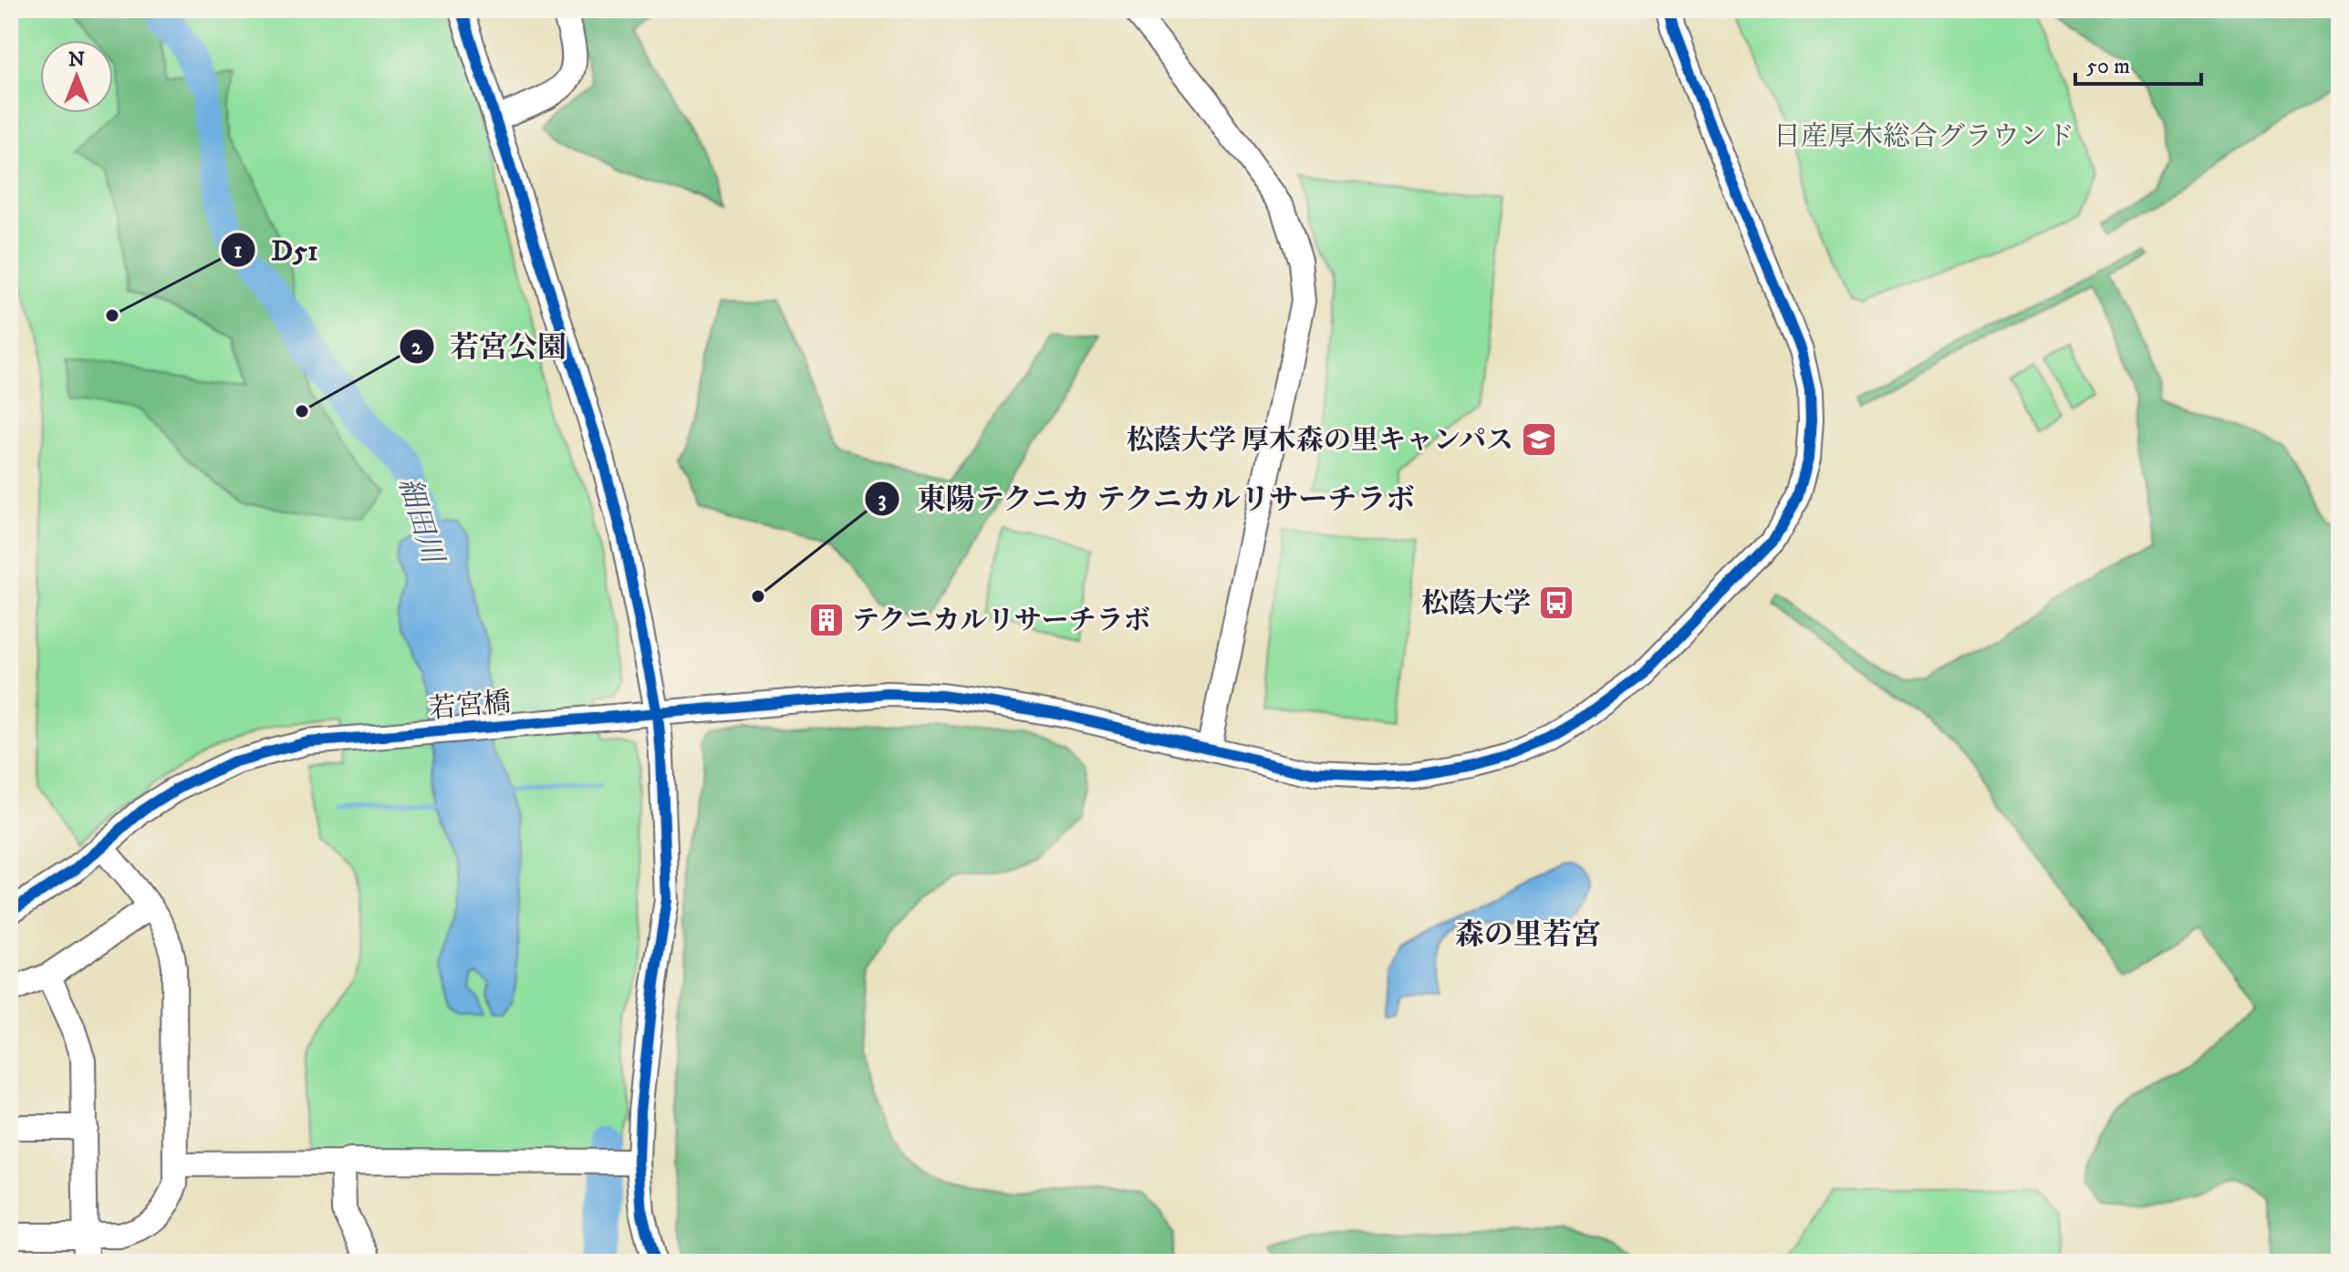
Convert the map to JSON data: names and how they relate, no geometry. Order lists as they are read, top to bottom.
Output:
{
  "streets": {
    "street": ["若宮橋"]
  },
  "districts": ["森の里若宮"],
  "water": ["細田川"],
  "parks": ["日産厚木総合グラウンド"],
  "places": {
    "other": ["D51", "若宮公園", "東陽テクニカ テクニカルリサーチラボ"],
    "school or university": ["松蔭大学 厚木森の里キャンパス"],
    "bus stop": ["松蔭大学"],
    "building": ["テクニカルリサーチラボ"]
  },
  "scale_bar": "50 m",
  "north": "top"
}
